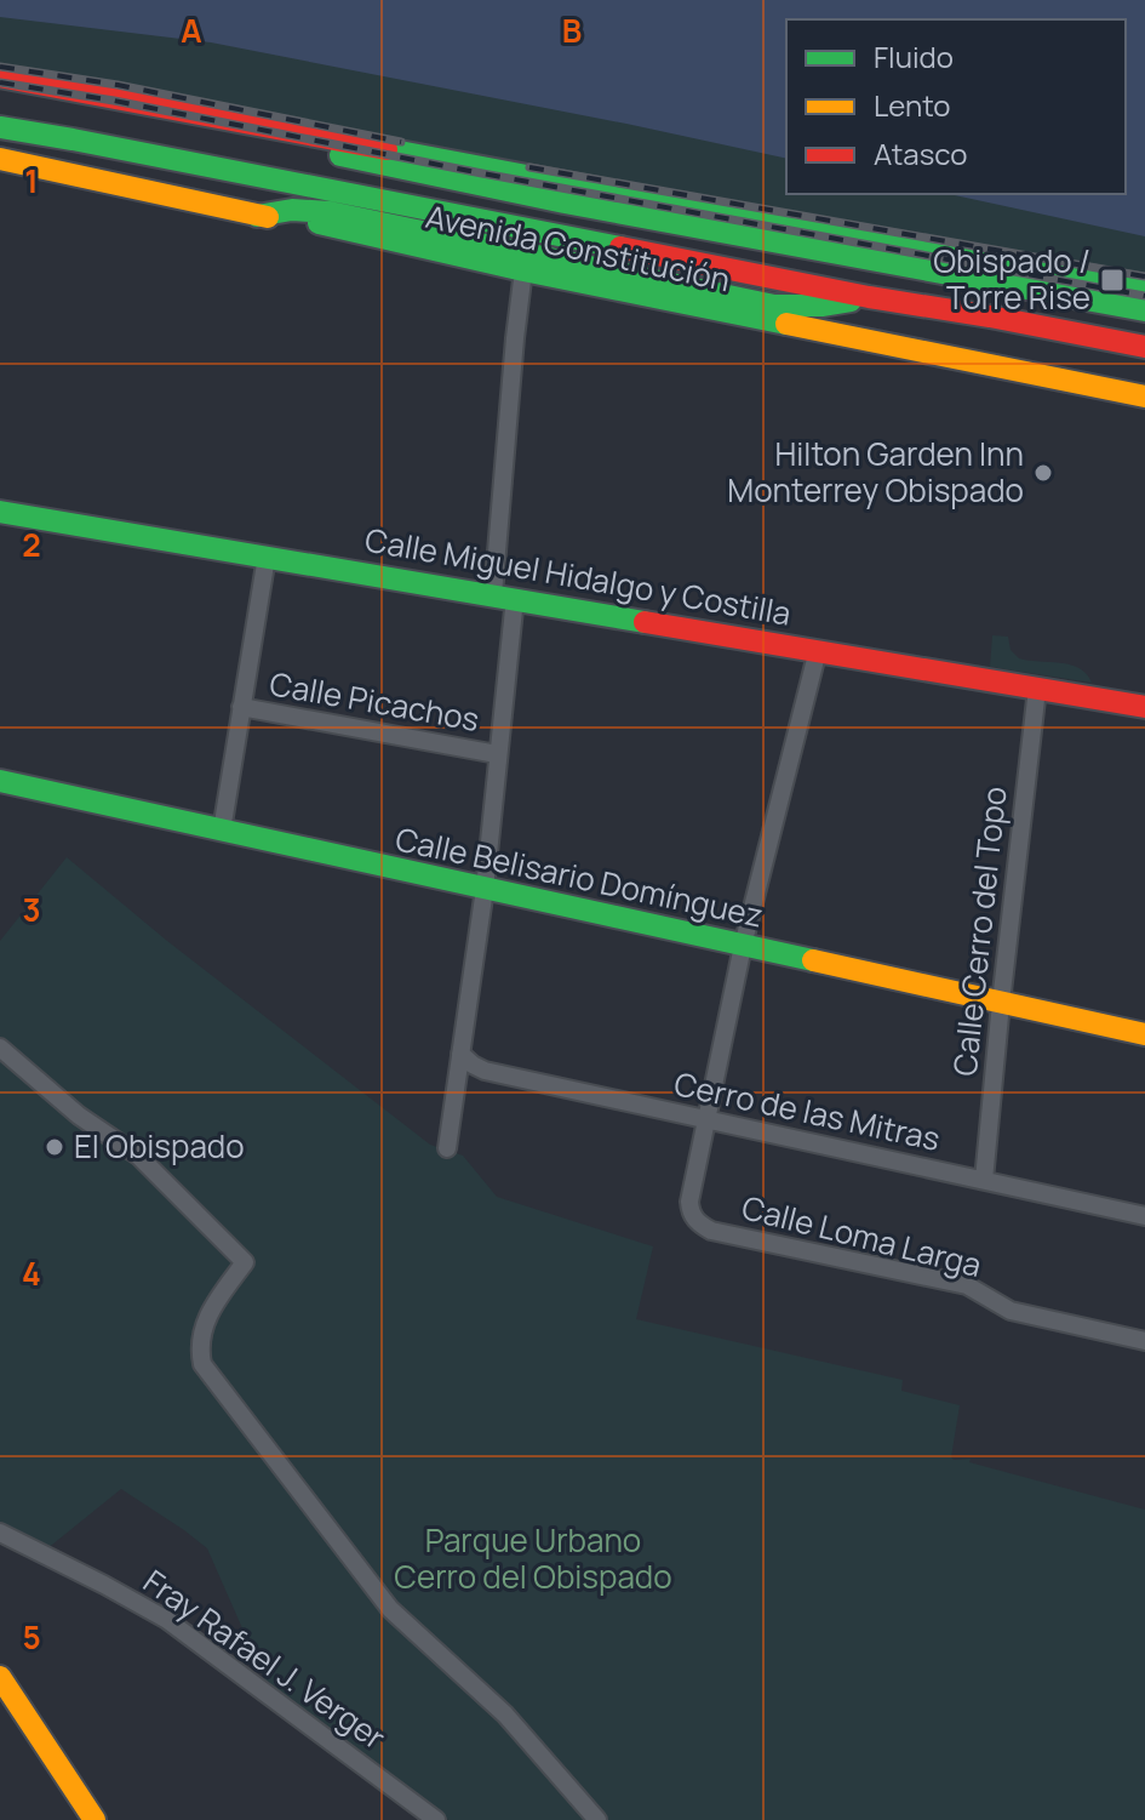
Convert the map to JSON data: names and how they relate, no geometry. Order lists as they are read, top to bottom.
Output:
{
  "streets": {
    "main road": ["Avenida Constitución", "Calle Miguel Hidalgo y Costilla", "Calle Belisario Domínguez"],
    "street": [
      "Calle Picachos",
      "Calle Cerro del Topo",
      "Cerro de las Mitras",
      "Calle Loma Larga",
      "Fray Rafael J. Verger"
    ]
  },
  "crossings": [
    ["Calle Miguel Hidalgo y Costilla", "Calle Cerro del Topo"],
    ["Calle Belisario Domínguez", "Calle Cerro del Topo"],
    ["Calle Cerro del Topo", "Cerro de las Mitras"],
    ["Cerro de las Mitras", "Calle Loma Larga"]
  ],
  "parks": ["Parque Urbano Cerro del Obispado"],
  "places": {
    "transit": ["Obispado / Torre Rise"],
    "other": ["Hilton Garden Inn Monterrey Obispado", "El Obispado"]
  },
  "legend": ["Fluido", "Lento", "Atasco"],
  "grid": {
    "columns": ["A", "B"],
    "rows": [
      "1",
      "2",
      "3",
      "4",
      "5"
    ]
  }
}
